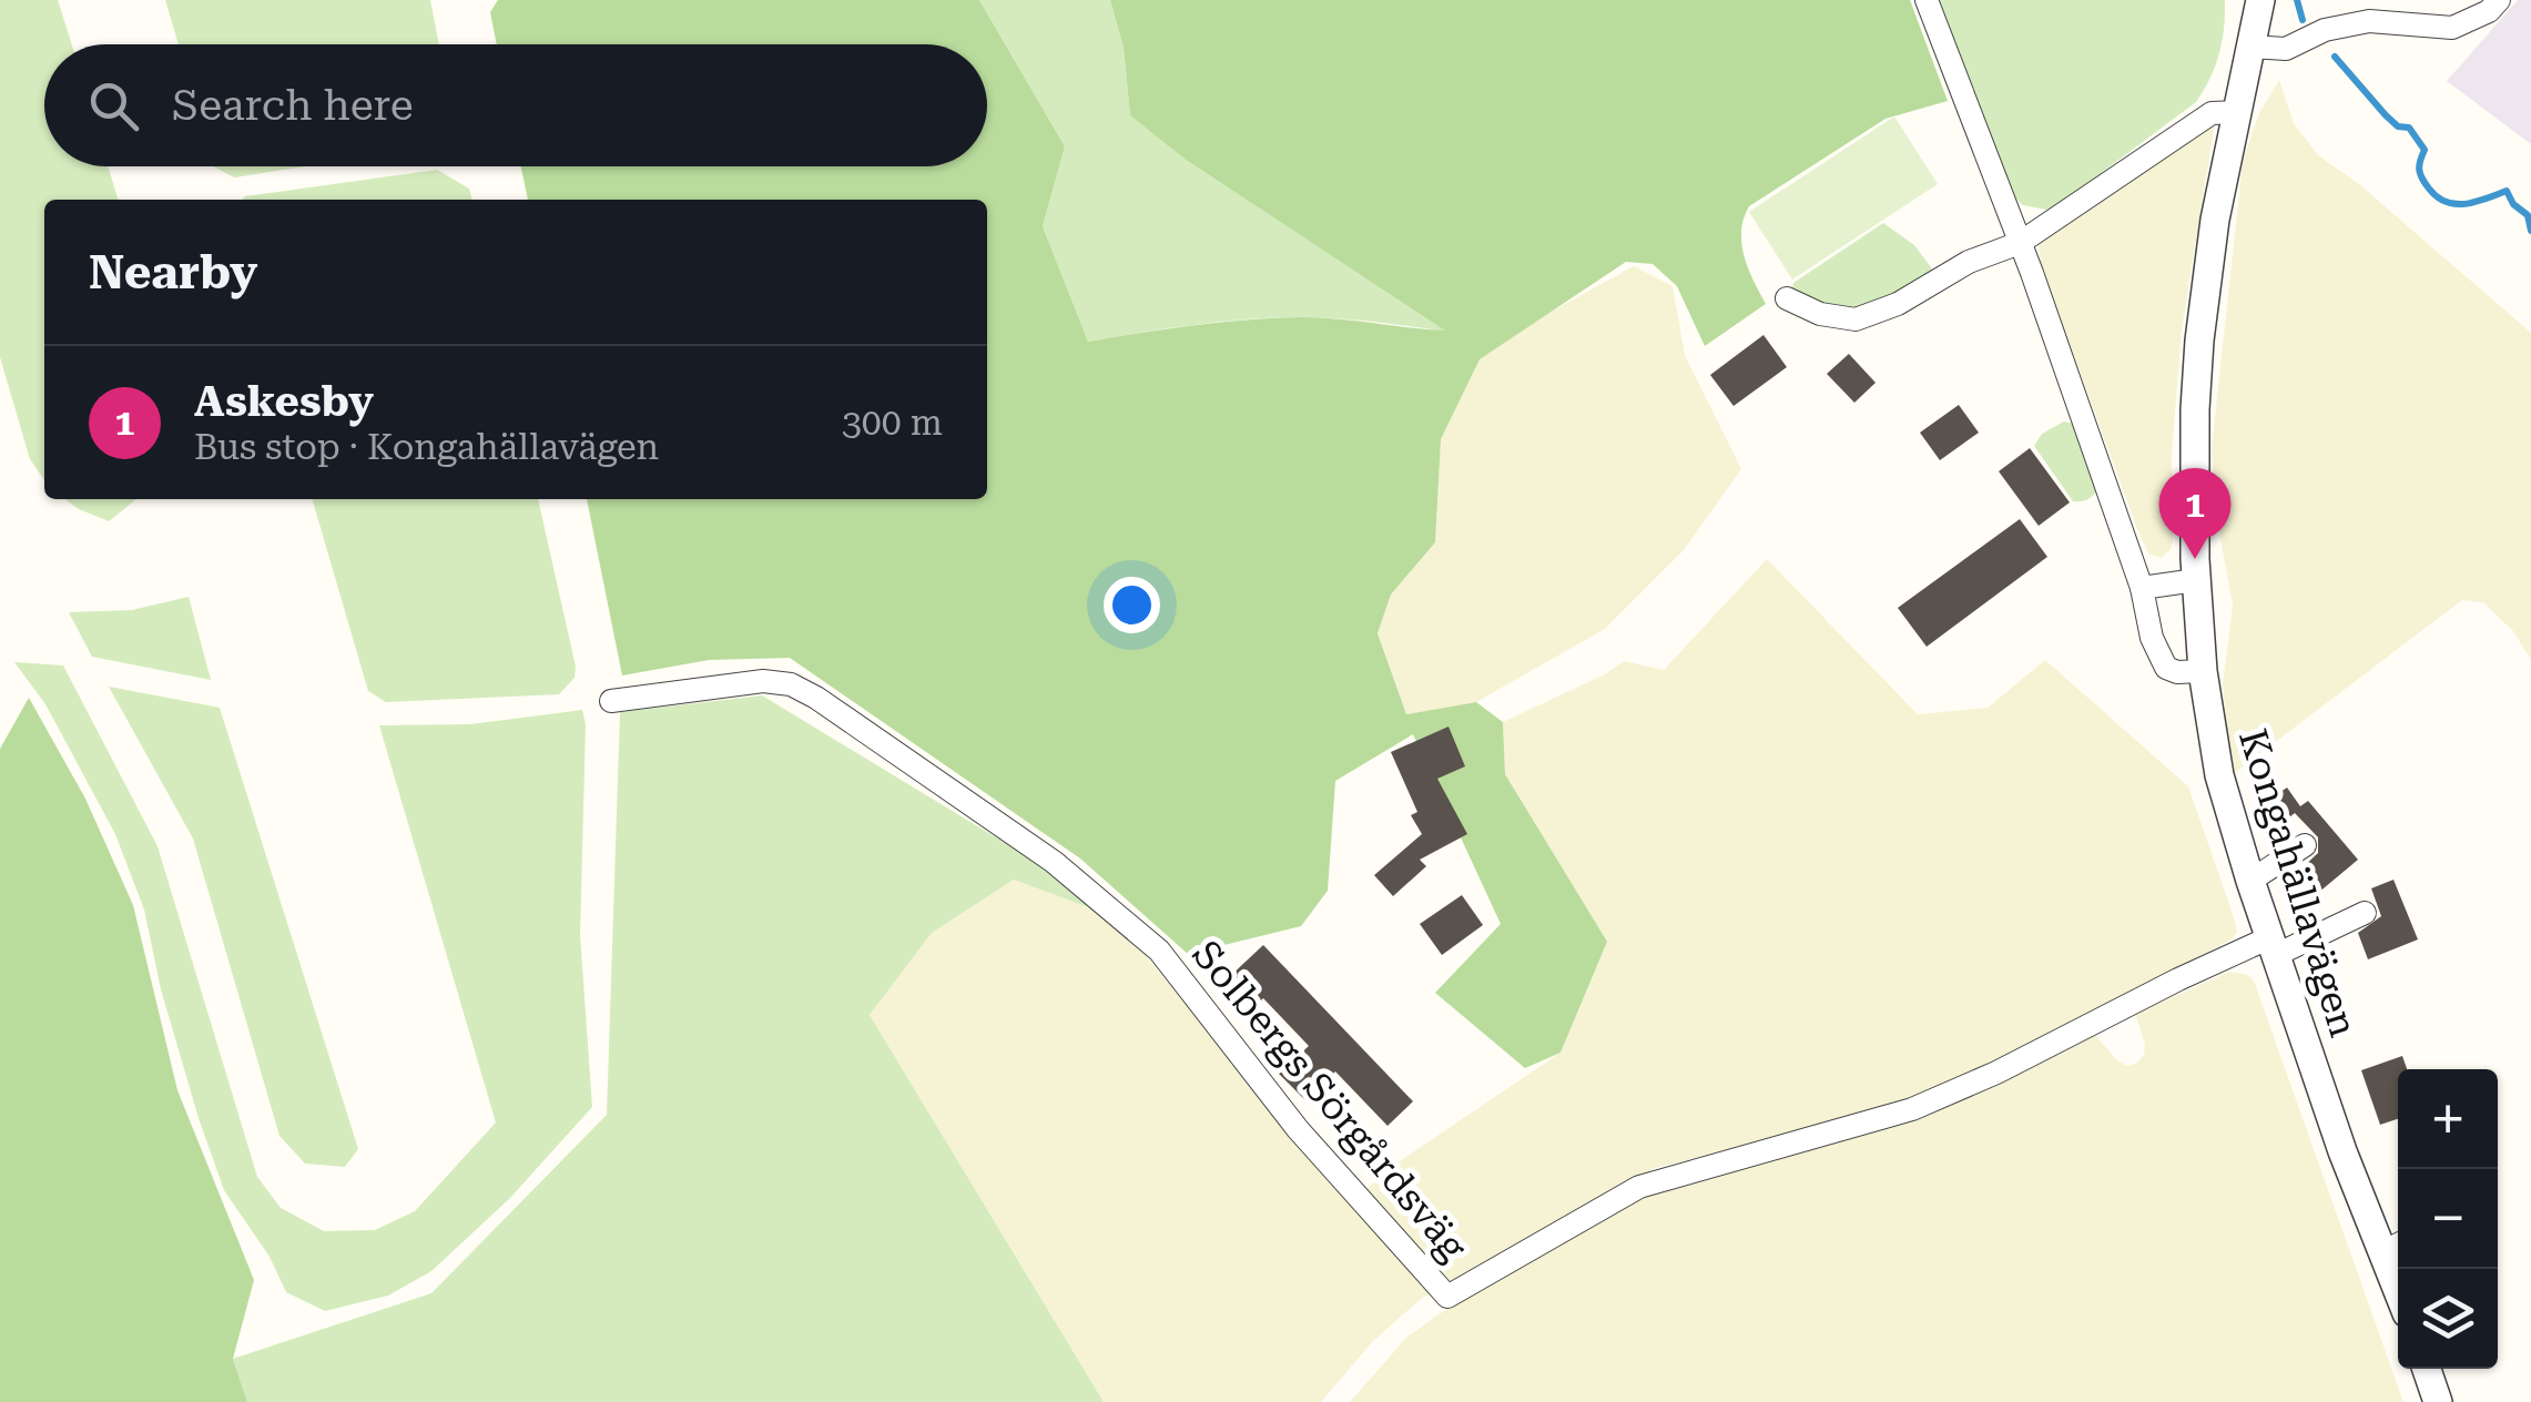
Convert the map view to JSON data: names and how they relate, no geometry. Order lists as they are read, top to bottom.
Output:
{
  "streets": {
    "street": ["Kongahällavägen", "Solbergs Sörgårdsväg"]
  },
  "crossings": [
    ["Kongahällavägen", "Solbergs Sörgårdsväg"]
  ],
  "page": {
    "search": "Search here",
    "heading": "Nearby",
    "list": [
      {
        "mark": "1",
        "name": "Askesby",
        "note": "Bus stop · Kongahällavägen",
        "value": "300 m"
      }
    ],
    "pins": "1",
    "map_buttons": ["+", "−"]
  }
}
